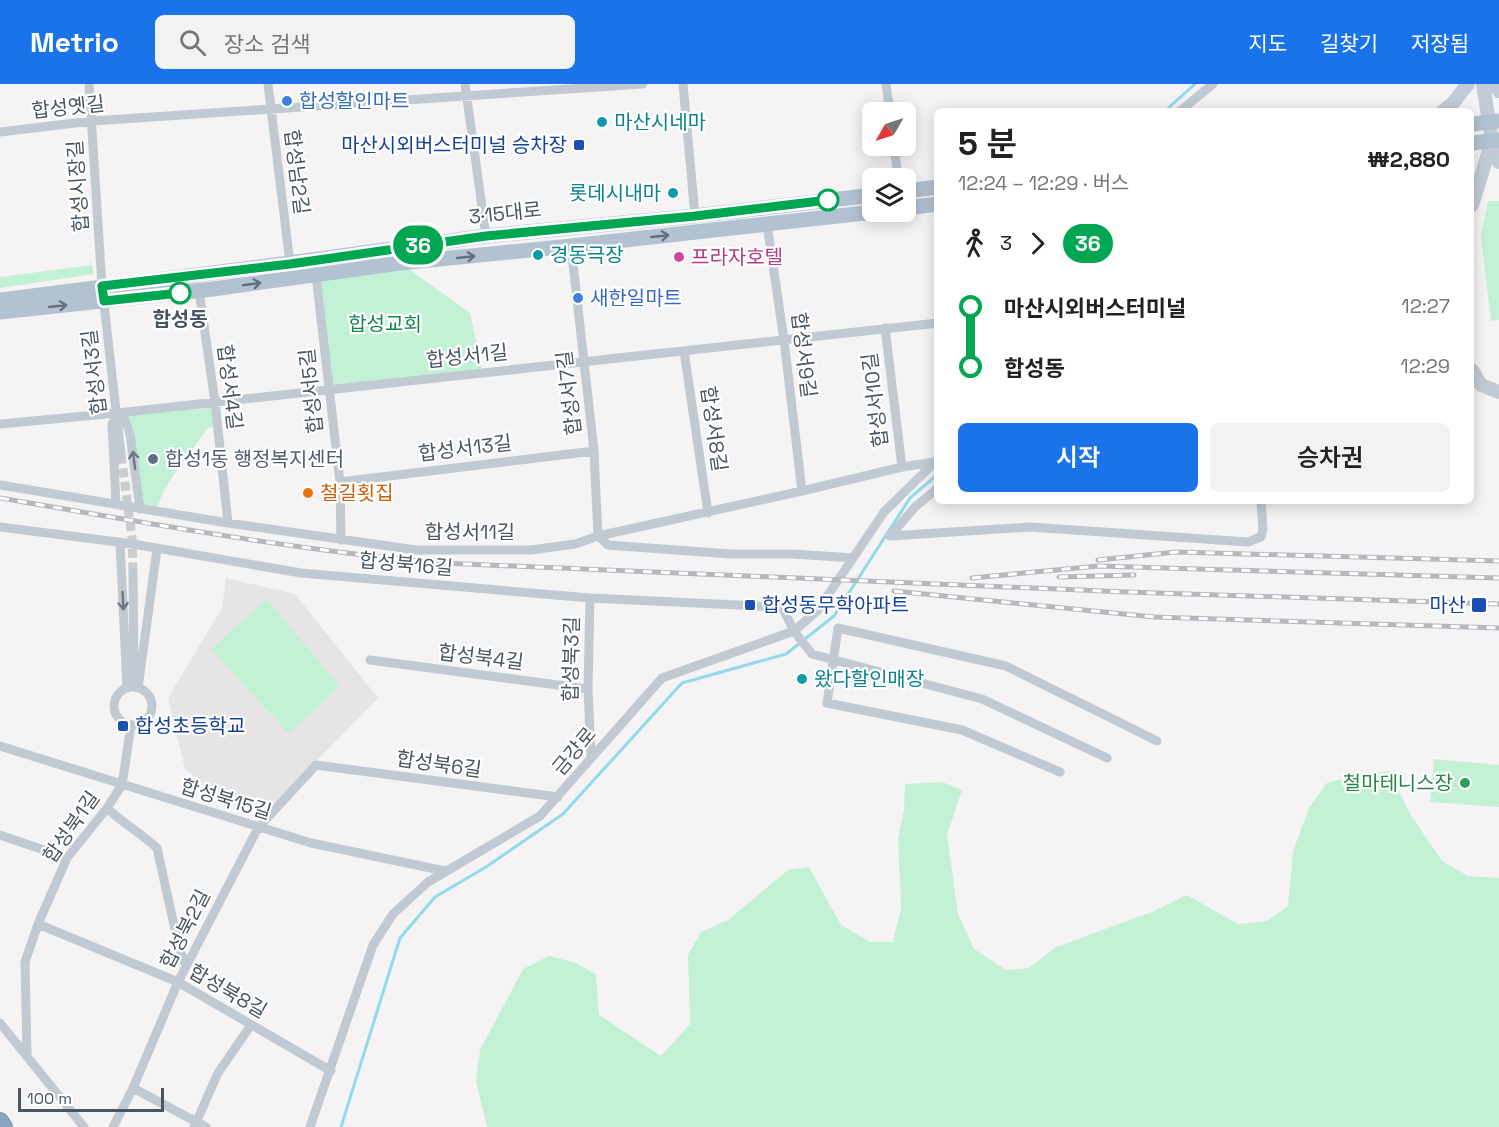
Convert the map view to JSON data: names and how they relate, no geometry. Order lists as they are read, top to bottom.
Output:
{
  "streets": {
    "main road": ["3·15대로"],
    "street": [
      "합성옛길",
      "합성남2길",
      "합성시장길",
      "합성서9길",
      "합성서1길",
      "합성서3길",
      "합성서4길",
      "합성서5길",
      "합성서7길",
      "합성서10길",
      "합성서8길",
      "합성서13길",
      "합성서11길",
      "합성북16길",
      "합성북4길",
      "합성북3길",
      "금강로",
      "합성북6길",
      "합성북15길",
      "합성북1길",
      "합성북2길",
      "합성북8길"
    ]
  },
  "crossings": [
    ["합성옛길", "합성남2길"],
    ["합성옛길", "합성시장길"],
    ["합성남2길", "3·15대로"],
    ["합성시장길", "3·15대로"],
    ["합성시장길", "합성서3길"],
    ["3·15대로", "합성서9길"],
    ["3·15대로", "합성서3길"],
    ["3·15대로", "합성서4길"],
    ["3·15대로", "합성서5길"],
    ["3·15대로", "합성서7길"],
    ["합성서9길", "합성서1길"],
    ["합성서9길", "합성서11길"],
    ["합성서1길", "합성서3길"],
    ["합성서1길", "합성서4길"],
    ["합성서1길", "합성서5길"],
    ["합성서1길", "합성서7길"],
    ["합성서1길", "합성서10길"],
    ["합성서1길", "합성서8길"],
    ["합성서4길", "합성서11길"],
    ["합성서5길", "합성서13길"],
    ["합성서5길", "합성서11길"],
    ["합성서7길", "합성서13길"],
    ["합성서7길", "합성서11길"],
    ["합성서10길", "합성서11길"],
    ["합성서8길", "합성서11길"],
    ["합성북16길", "합성북3길"],
    ["합성북16길", "금강로"],
    ["합성북4길", "합성북3길"],
    ["합성북3길", "금강로"],
    ["금강로", "합성북6길"],
    ["금강로", "합성북15길"],
    ["금강로", "합성북8길"],
    ["합성북6길", "합성북2길"],
    ["합성북15길", "합성북1길"],
    ["합성북15길", "합성북2길"],
    ["합성북1길", "합성북8길"],
    ["합성북2길", "합성북8길"]
  ],
  "parks": ["합성교회"],
  "places": {
    "other": [
      "합성할인마트",
      "마산시네마",
      "롯데시내마",
      "경동극장",
      "프라자호텔",
      "합성동",
      "새한일마트",
      "합성1동 행정복지센터",
      "철길횟집",
      "왔다할인매장",
      "철마테니스장"
    ],
    "transit": [
      "마산시외버스터미널 승차장",
      "합성동무학아파트",
      "마산",
      "합성초등학교"
    ]
  },
  "lines": ["bus line 36"],
  "scale_bar": "100 m",
  "north": "bottom left",
  "page": {
    "header": "Metrio",
    "search": "장소 검색",
    "nav": ["지도", "길찾기", "저장됨"],
    "on_map": "36",
    "heading": ["5 분", "12:24 – 12:29 · 버스", "₩2,880"],
    "legs": ["3", "36"],
    "list": [
      {
        "name": "마산시외버스터미널",
        "value": "12:27"
      },
      {
        "name": "합성동",
        "value": "12:29"
      }
    ],
    "buttons": ["시작", "승차권"],
    "scale": "100 m"
  }
}
